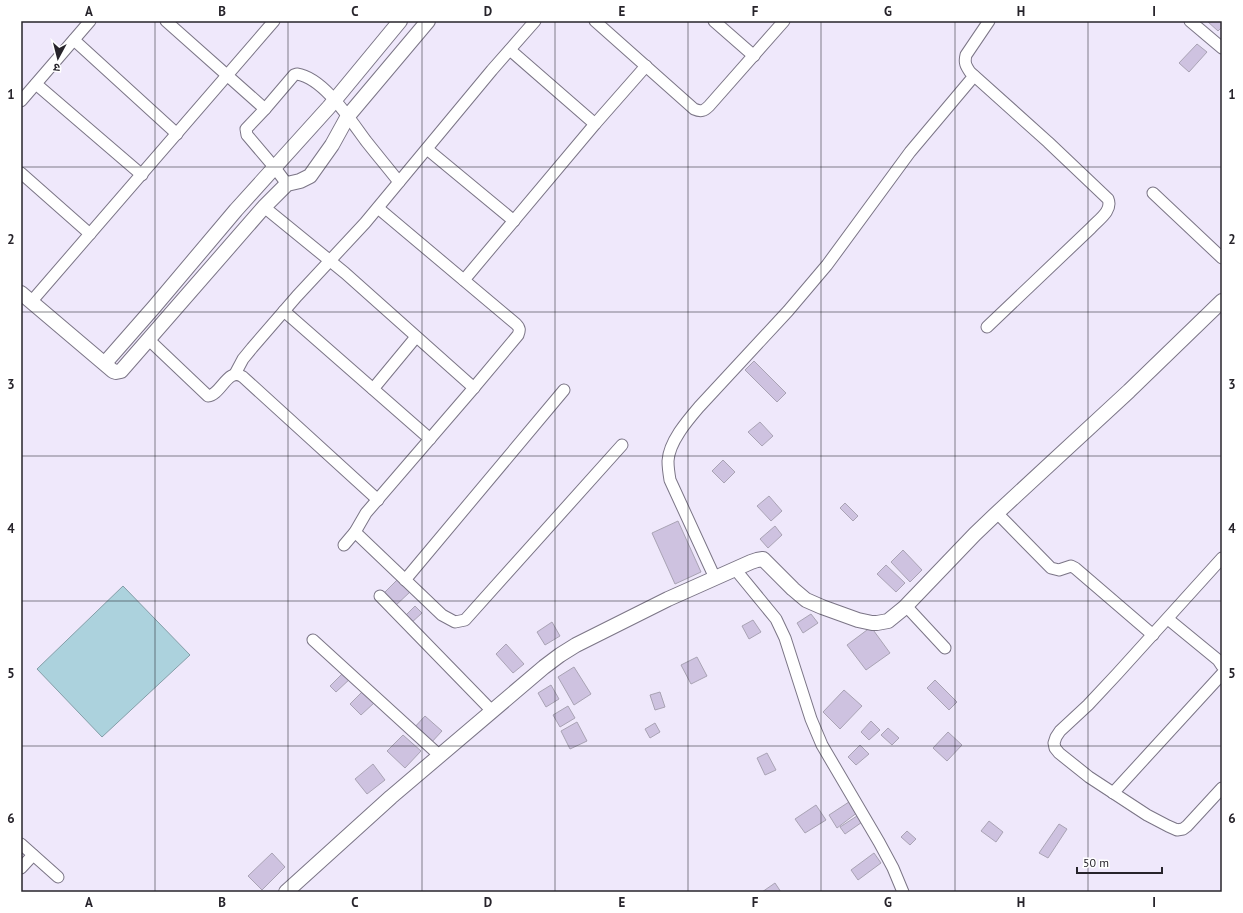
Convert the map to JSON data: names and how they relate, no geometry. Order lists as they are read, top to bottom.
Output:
{
  "scale_bar": "50 m",
  "north": "bottom",
  "grid": {
    "columns": [
      "A",
      "B",
      "C",
      "D",
      "E",
      "F",
      "G",
      "H",
      "I"
    ],
    "rows": [
      "1",
      "2",
      "3",
      "4",
      "5",
      "6"
    ]
  }
}
